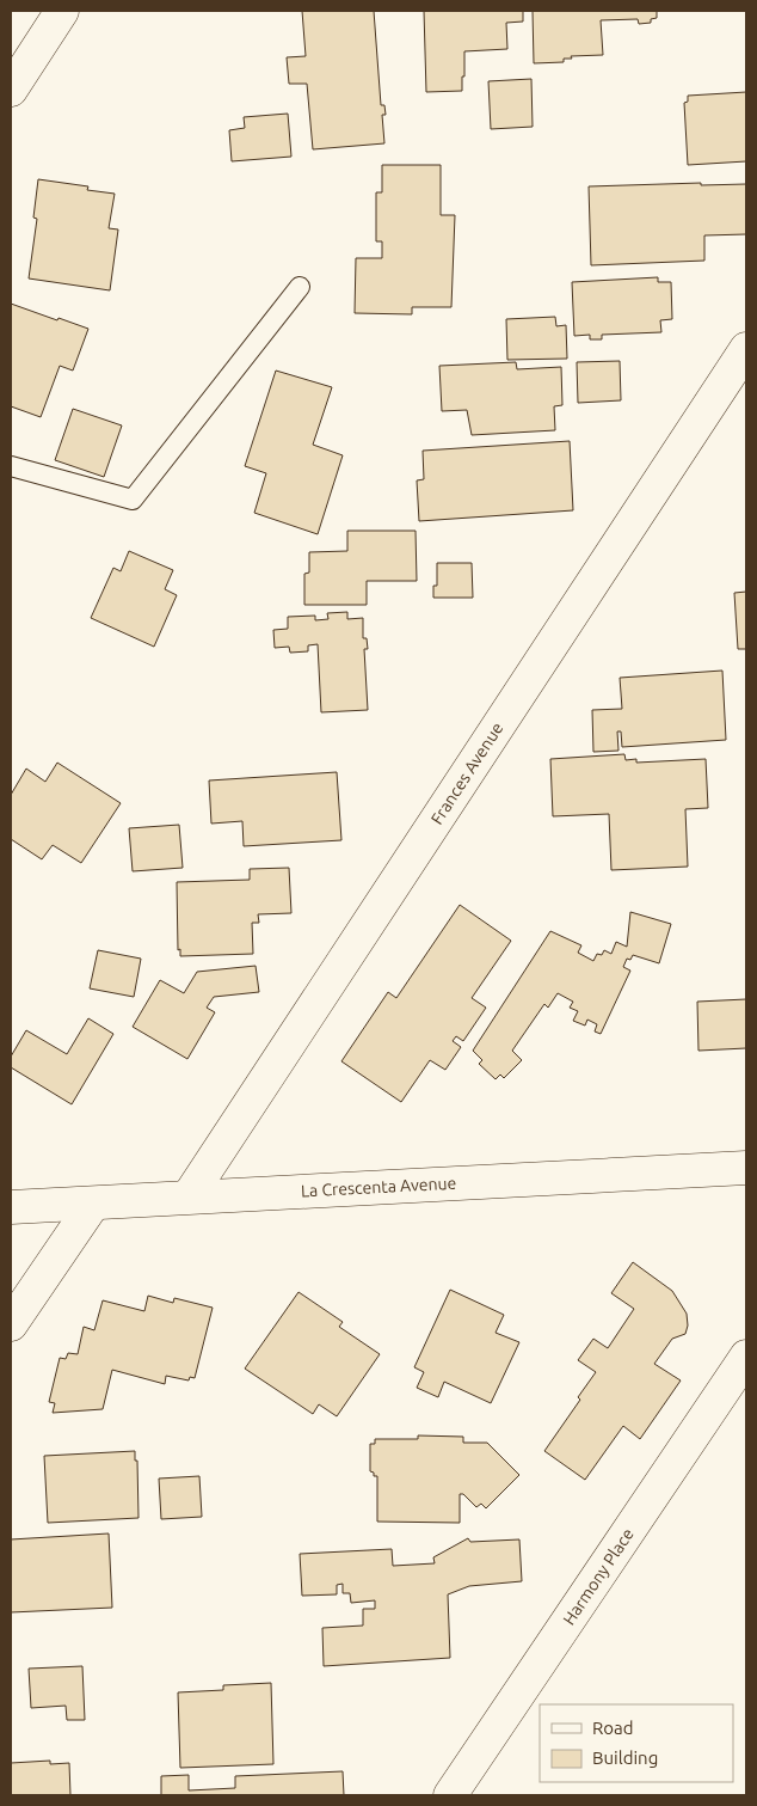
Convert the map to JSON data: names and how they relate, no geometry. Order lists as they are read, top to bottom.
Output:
{
  "streets": {
    "street": ["Frances Avenue", "La Crescenta Avenue", "Harmony Place"]
  },
  "crossings": [
    ["Frances Avenue", "La Crescenta Avenue"]
  ],
  "legend": ["Road", "Building"]
}
